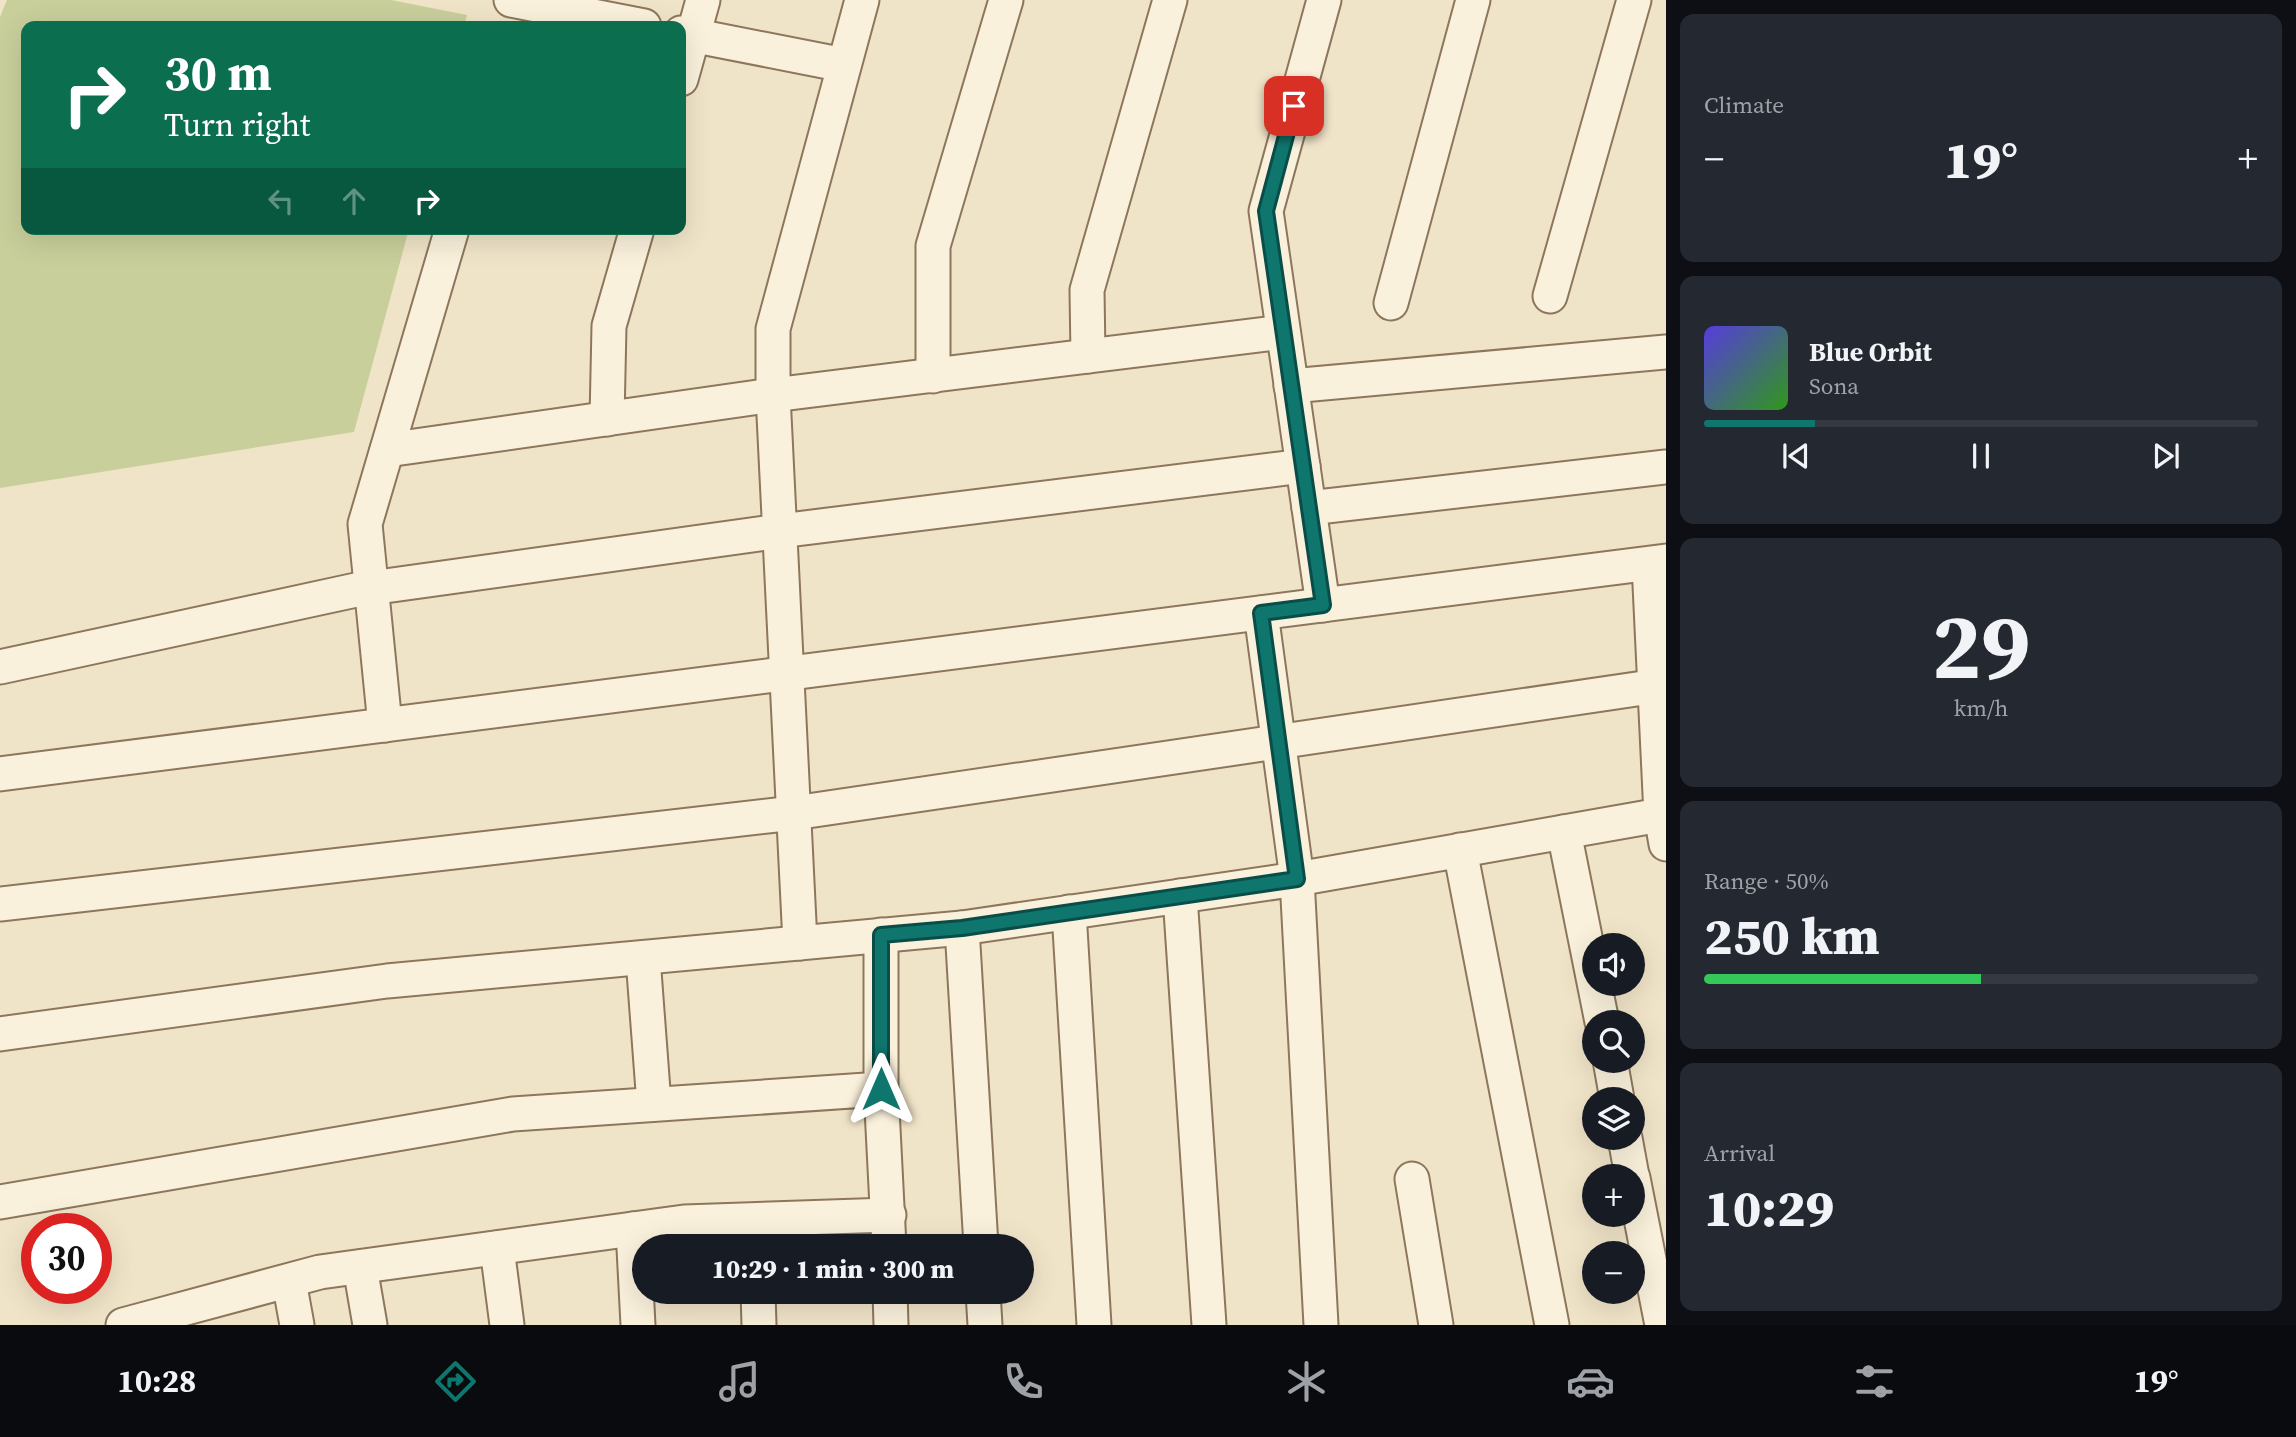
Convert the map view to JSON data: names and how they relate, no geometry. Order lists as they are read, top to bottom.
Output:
{
  "page": {
    "tile": [
      "Climate",
      ["29", "km/h"],
      ["Range · 50%", "250 km"],
      ["Arrival", "10:29"]
    ],
    "turn": ["30 m", "Turn right"],
    "heat": ["−", "19°", "+"],
    "song": ["Blue Orbit", "Sona"],
    "map_buttons": ["+", "−"],
    "limit": "30",
    "trip": "10:29 · 1 min · 300 m",
    "tabs": ["10:28", "19°"]
  }
}
